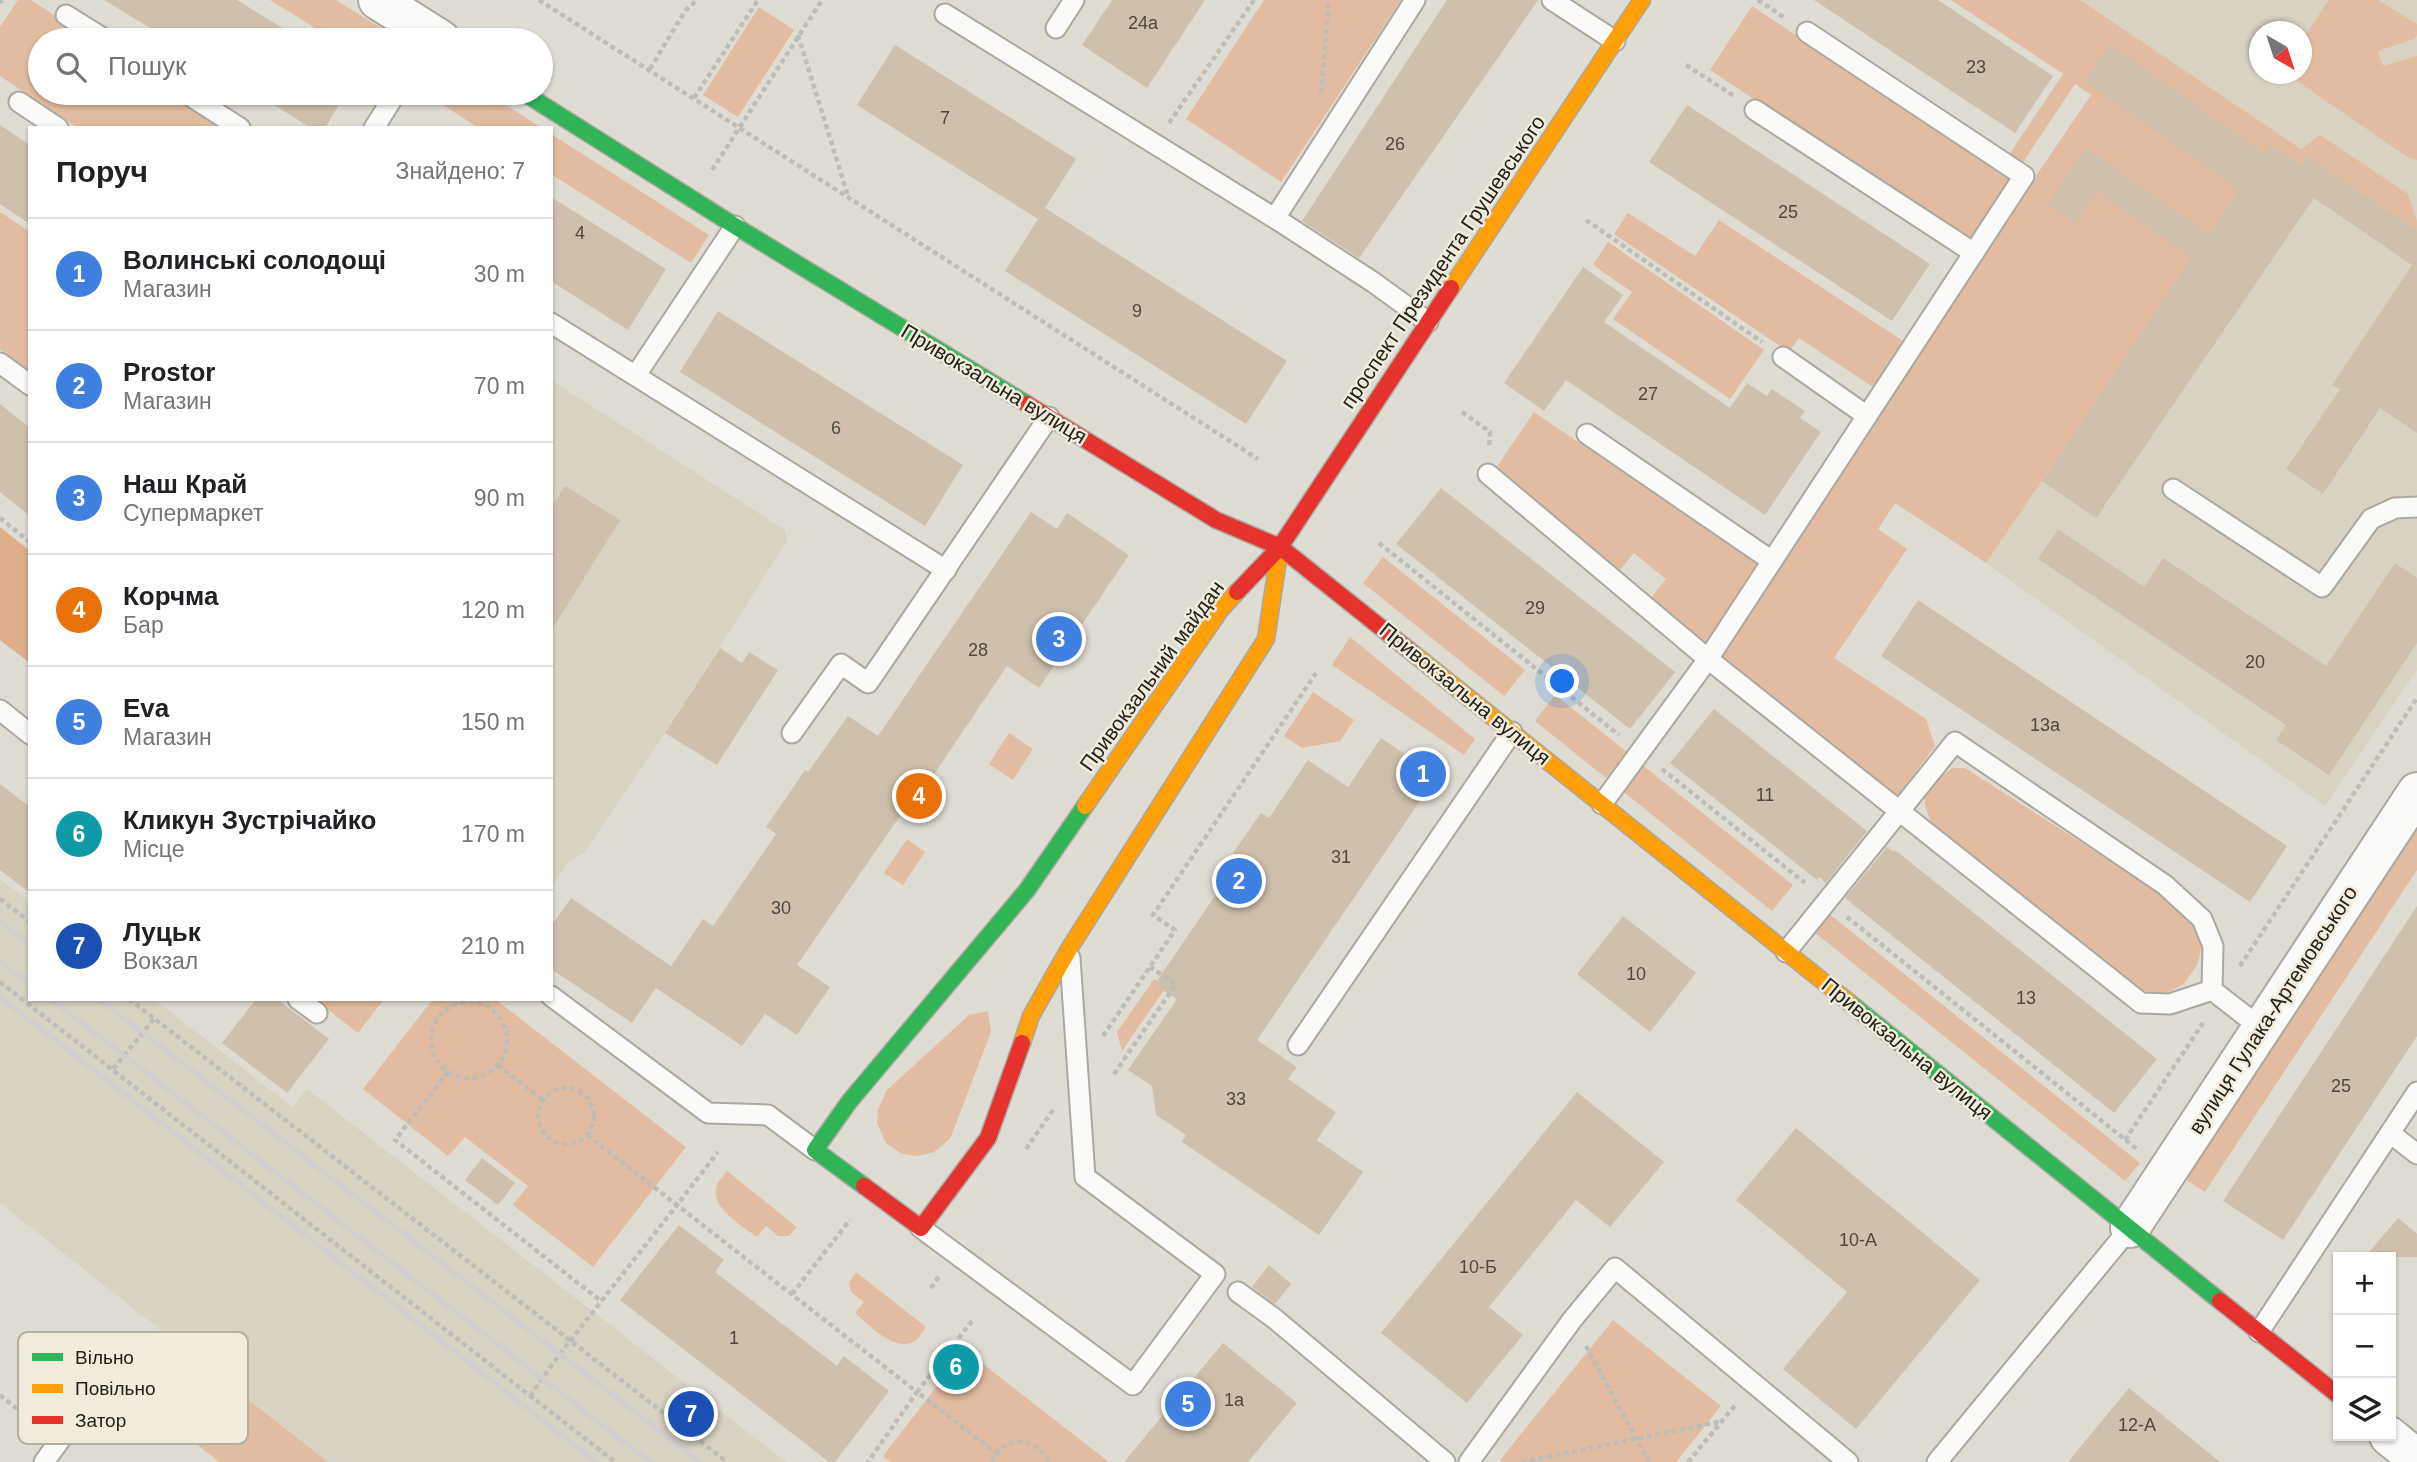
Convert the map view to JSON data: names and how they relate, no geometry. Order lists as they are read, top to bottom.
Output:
{
  "streets": {
    "street": [
      "проспект Президента Грушевського",
      "Привокзальна вулиця",
      "Привокзальний майдан",
      "вулиця Гулака-Артемовського"
    ]
  },
  "crossings": [
    ["проспект Президента Грушевського", "Привокзальна вулиця"],
    ["проспект Президента Грушевського", "Привокзальний майдан"],
    ["Привокзальна вулиця", "Привокзальний майдан"],
    ["Привокзальна вулиця", "вулиця Гулака-Артемовського"]
  ],
  "house_numbers": [
    "24а",
    "23",
    "7",
    "26",
    "25",
    "4",
    "9",
    "27",
    "6",
    "29",
    "28",
    "20",
    "13а",
    "11",
    "31",
    "30",
    "10",
    "13",
    "25",
    "33",
    "10-А",
    "10-Б",
    "1",
    "1а",
    "12-А"
  ],
  "legend": ["Вільно", "Повільно", "Затор"],
  "north": "bottom right",
  "page": {
    "search": "Пошук",
    "heading": ["Поруч", "Знайдено: 7"],
    "list": [
      {
        "mark": "1",
        "name": "Волинські солодощі",
        "note": "Магазин",
        "value": "30 m"
      },
      {
        "mark": "2",
        "name": "Prostor",
        "note": "Магазин",
        "value": "70 m"
      },
      {
        "mark": "3",
        "name": "Наш Край",
        "note": "Супермаркет",
        "value": "90 m"
      },
      {
        "mark": "4",
        "name": "Корчма",
        "note": "Бар",
        "value": "120 m"
      },
      {
        "mark": "5",
        "name": "Eva",
        "note": "Магазин",
        "value": "150 m"
      },
      {
        "mark": "6",
        "name": "Кликун Зустрічайко",
        "note": "Місце",
        "value": "170 m"
      },
      {
        "mark": "7",
        "name": "Луцьк",
        "note": "Вокзал",
        "value": "210 m"
      }
    ],
    "pins": [
      "3",
      "1",
      "4",
      "2",
      "6",
      "5",
      "7"
    ],
    "map_buttons": ["+", "−"]
  }
}
